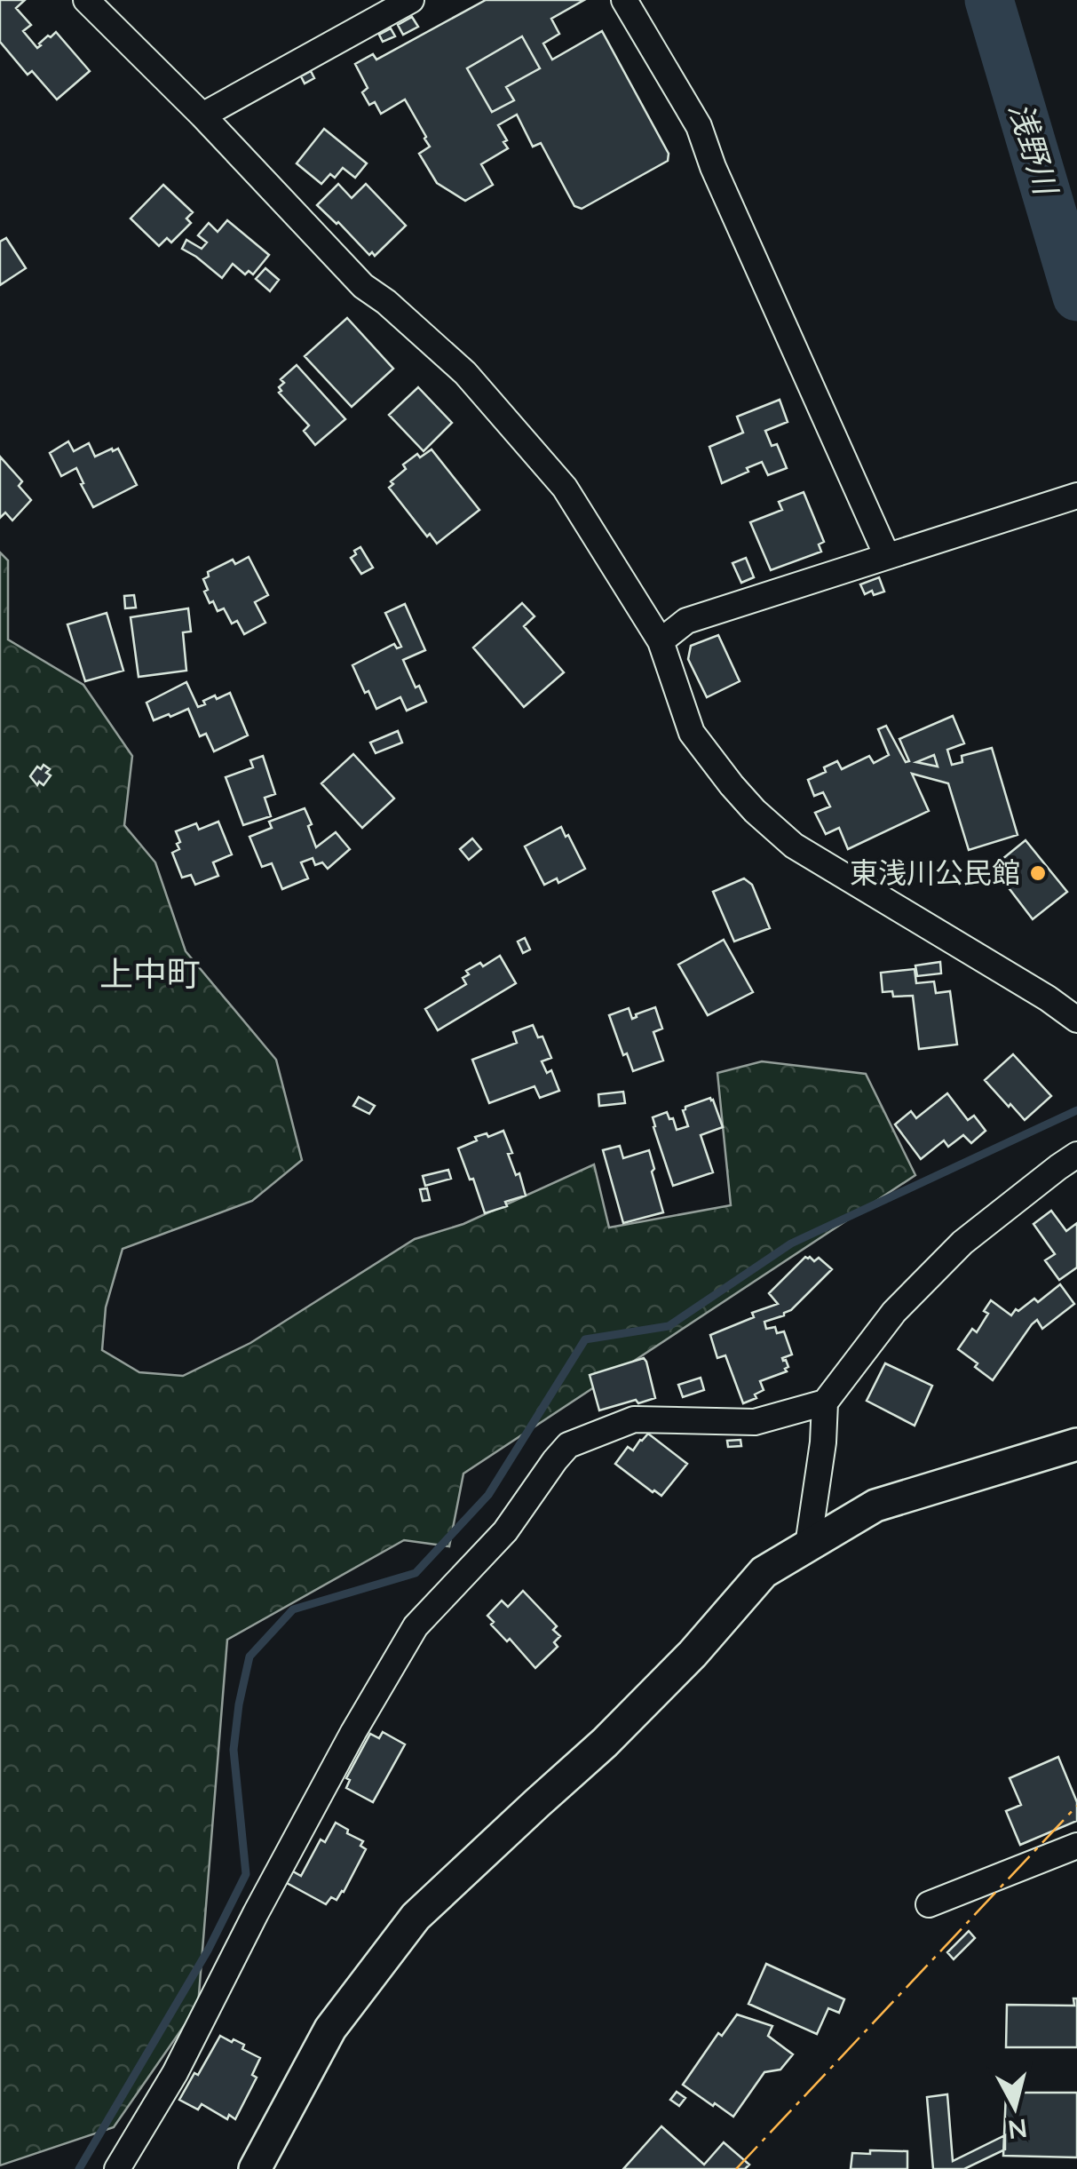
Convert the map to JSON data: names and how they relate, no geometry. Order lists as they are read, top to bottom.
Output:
{
  "districts": ["上中町"],
  "water": ["浅野川"],
  "places": ["東浅川公民館"],
  "north": "bottom"
}
